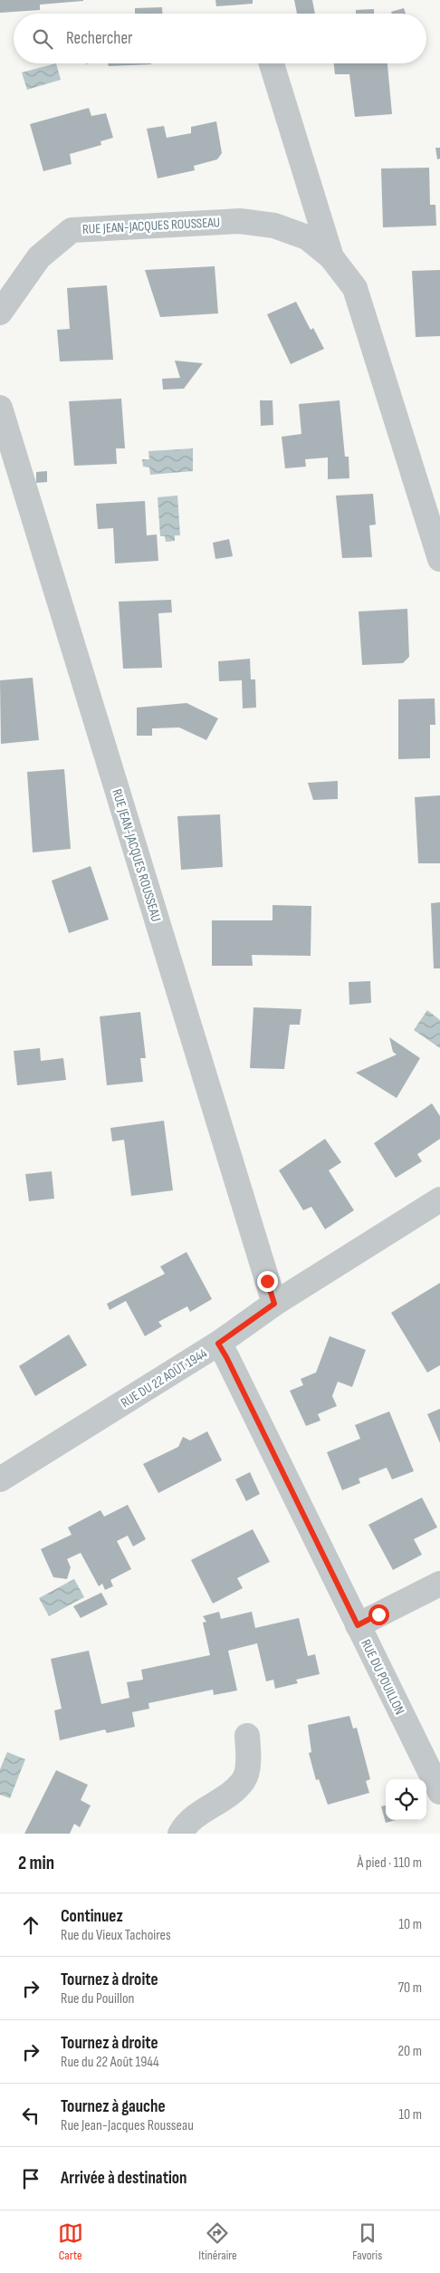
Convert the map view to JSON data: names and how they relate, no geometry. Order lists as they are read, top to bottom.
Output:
{
  "streets": {
    "street": ["RUE JEAN-JACQUES ROUSSEAU", "RUE DU 22 AOÛT 1944", "RUE DU POUILLON"]
  },
  "crossings": [
    ["RUE JEAN-JACQUES ROUSSEAU", "RUE DU 22 AOÛT 1944"],
    ["RUE DU 22 AOÛT 1944", "RUE DU POUILLON"]
  ],
  "page": {
    "search": "Rechercher",
    "heading": ["2 min", "À pied · 110 m"],
    "list": [
      ["Continuez", "Rue du Vieux Tachoires", "10 m"],
      ["Tournez à droite", "Rue du Pouillon", "70 m"],
      ["Tournez à droite", "Rue du 22 Août 1944", "20 m"],
      ["Tournez à gauche", "Rue Jean-Jacques Rousseau", "10 m"],
      "Arrivée à destination"
    ],
    "nav": ["Carte", "Itinéraire", "Favoris"]
  }
}
